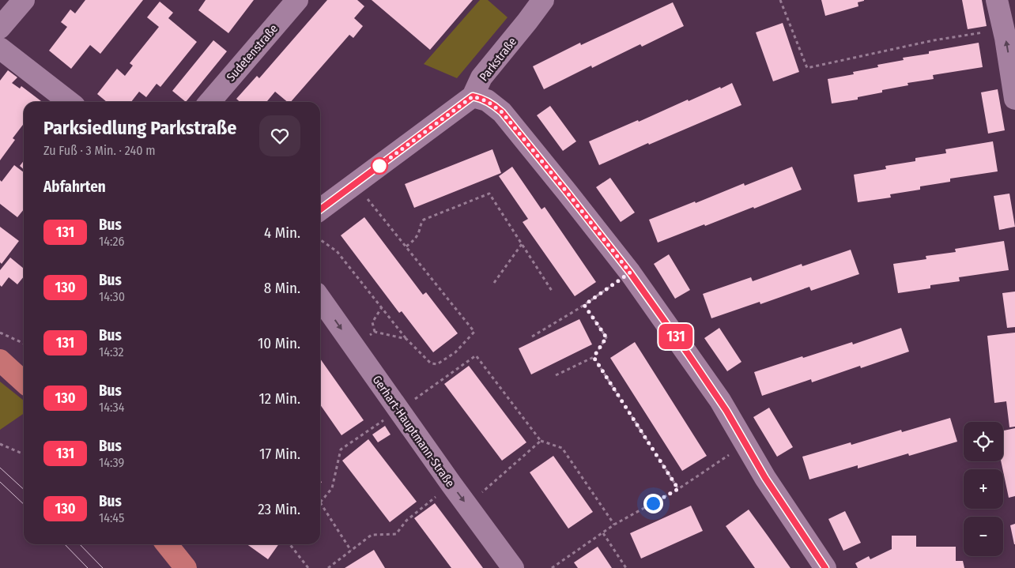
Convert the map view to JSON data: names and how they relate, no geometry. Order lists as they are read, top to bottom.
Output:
{
  "streets": {
    "street": ["Sudetenstraße", "Parkstraße", "Gerhart-Hauptmann-Straße"]
  },
  "lines": ["bus line 131"],
  "page": {
    "on_map": "131",
    "heading": [
      ["Parksiedlung Parkstraße", "Zu Fuß · 3 Min. · 240 m"],
      "Abfahrten"
    ],
    "list": [
      {
        "mark": "131",
        "name": "Bus",
        "note": "14:26",
        "value": "4 Min."
      },
      {
        "mark": "130",
        "name": "Bus",
        "note": "14:30",
        "value": "8 Min."
      },
      {
        "mark": "131",
        "name": "Bus",
        "note": "14:32",
        "value": "10 Min."
      },
      {
        "mark": "130",
        "name": "Bus",
        "note": "14:34",
        "value": "12 Min."
      },
      {
        "mark": "131",
        "name": "Bus",
        "note": "14:39",
        "value": "17 Min."
      },
      {
        "mark": "130",
        "name": "Bus",
        "note": "14:45",
        "value": "23 Min."
      }
    ],
    "map_buttons": ["+", "−"]
  }
}
